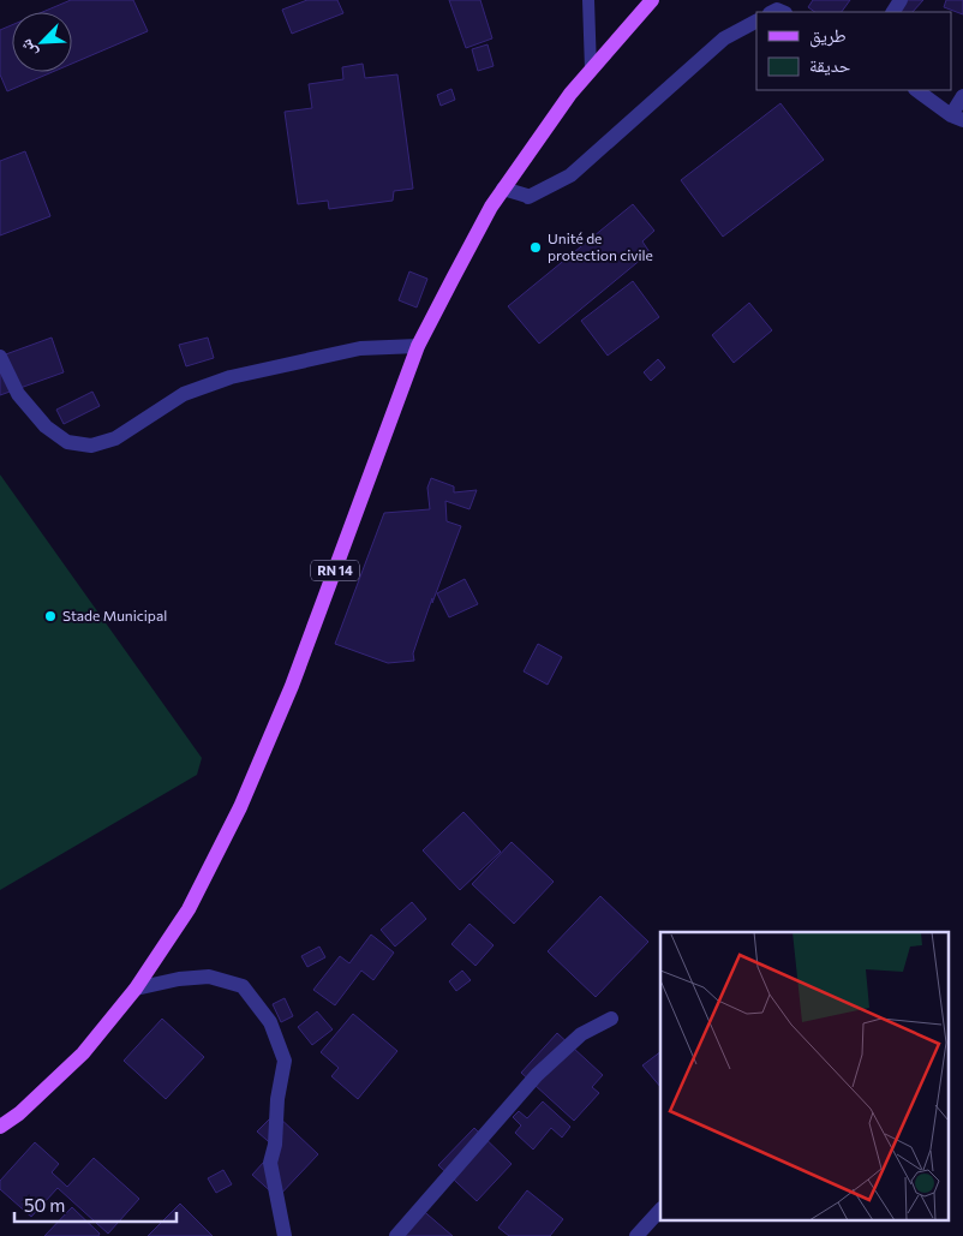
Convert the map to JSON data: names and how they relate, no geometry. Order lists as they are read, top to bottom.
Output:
{
  "streets": {
    "main road": ["RN 14"]
  },
  "places": ["Unité de protection civile", "Stade Municipal"],
  "legend": ["طريق", "حديقة"],
  "scale_bar": "50 m",
  "north": "bottom left"
}
